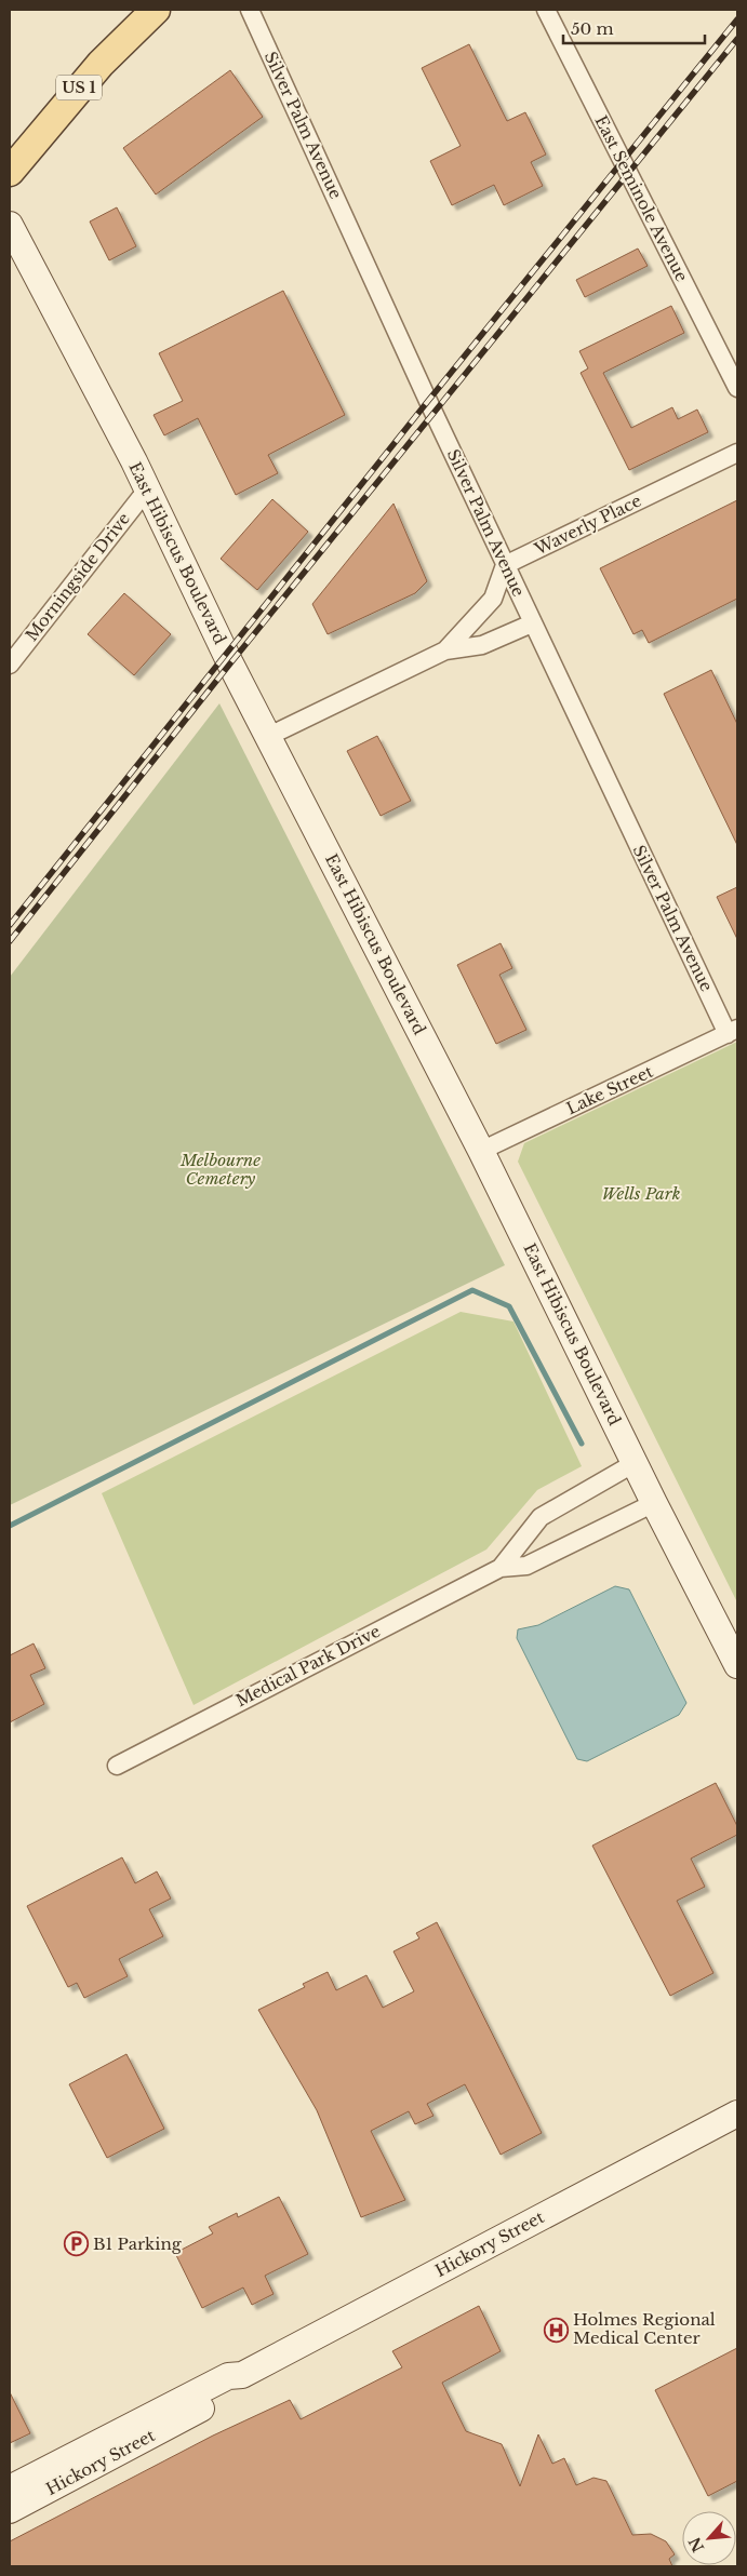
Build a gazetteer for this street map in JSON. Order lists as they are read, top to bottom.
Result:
{
  "streets": {
    "main road": ["US 1"],
    "street": [
      "Silver Palm Avenue",
      "East Seminole Avenue",
      "Waverly Place",
      "East Hibiscus Boulevard",
      "Morningside Drive",
      "Lake Street",
      "Medical Park Drive",
      "Hickory Street"
    ]
  },
  "crossings": [
    ["Silver Palm Avenue", "Waverly Place"],
    ["Silver Palm Avenue", "Lake Street"],
    ["East Hibiscus Boulevard", "Morningside Drive"],
    ["East Hibiscus Boulevard", "Lake Street"],
    ["East Hibiscus Boulevard", "Medical Park Drive"]
  ],
  "parks": ["Melbourne Cemetery", "Wells Park"],
  "places": {
    "parking": ["B1 Parking"],
    "hospital": ["Holmes Regional Medical Center"]
  },
  "scale_bar": "50 m",
  "north": "bottom left"
}
